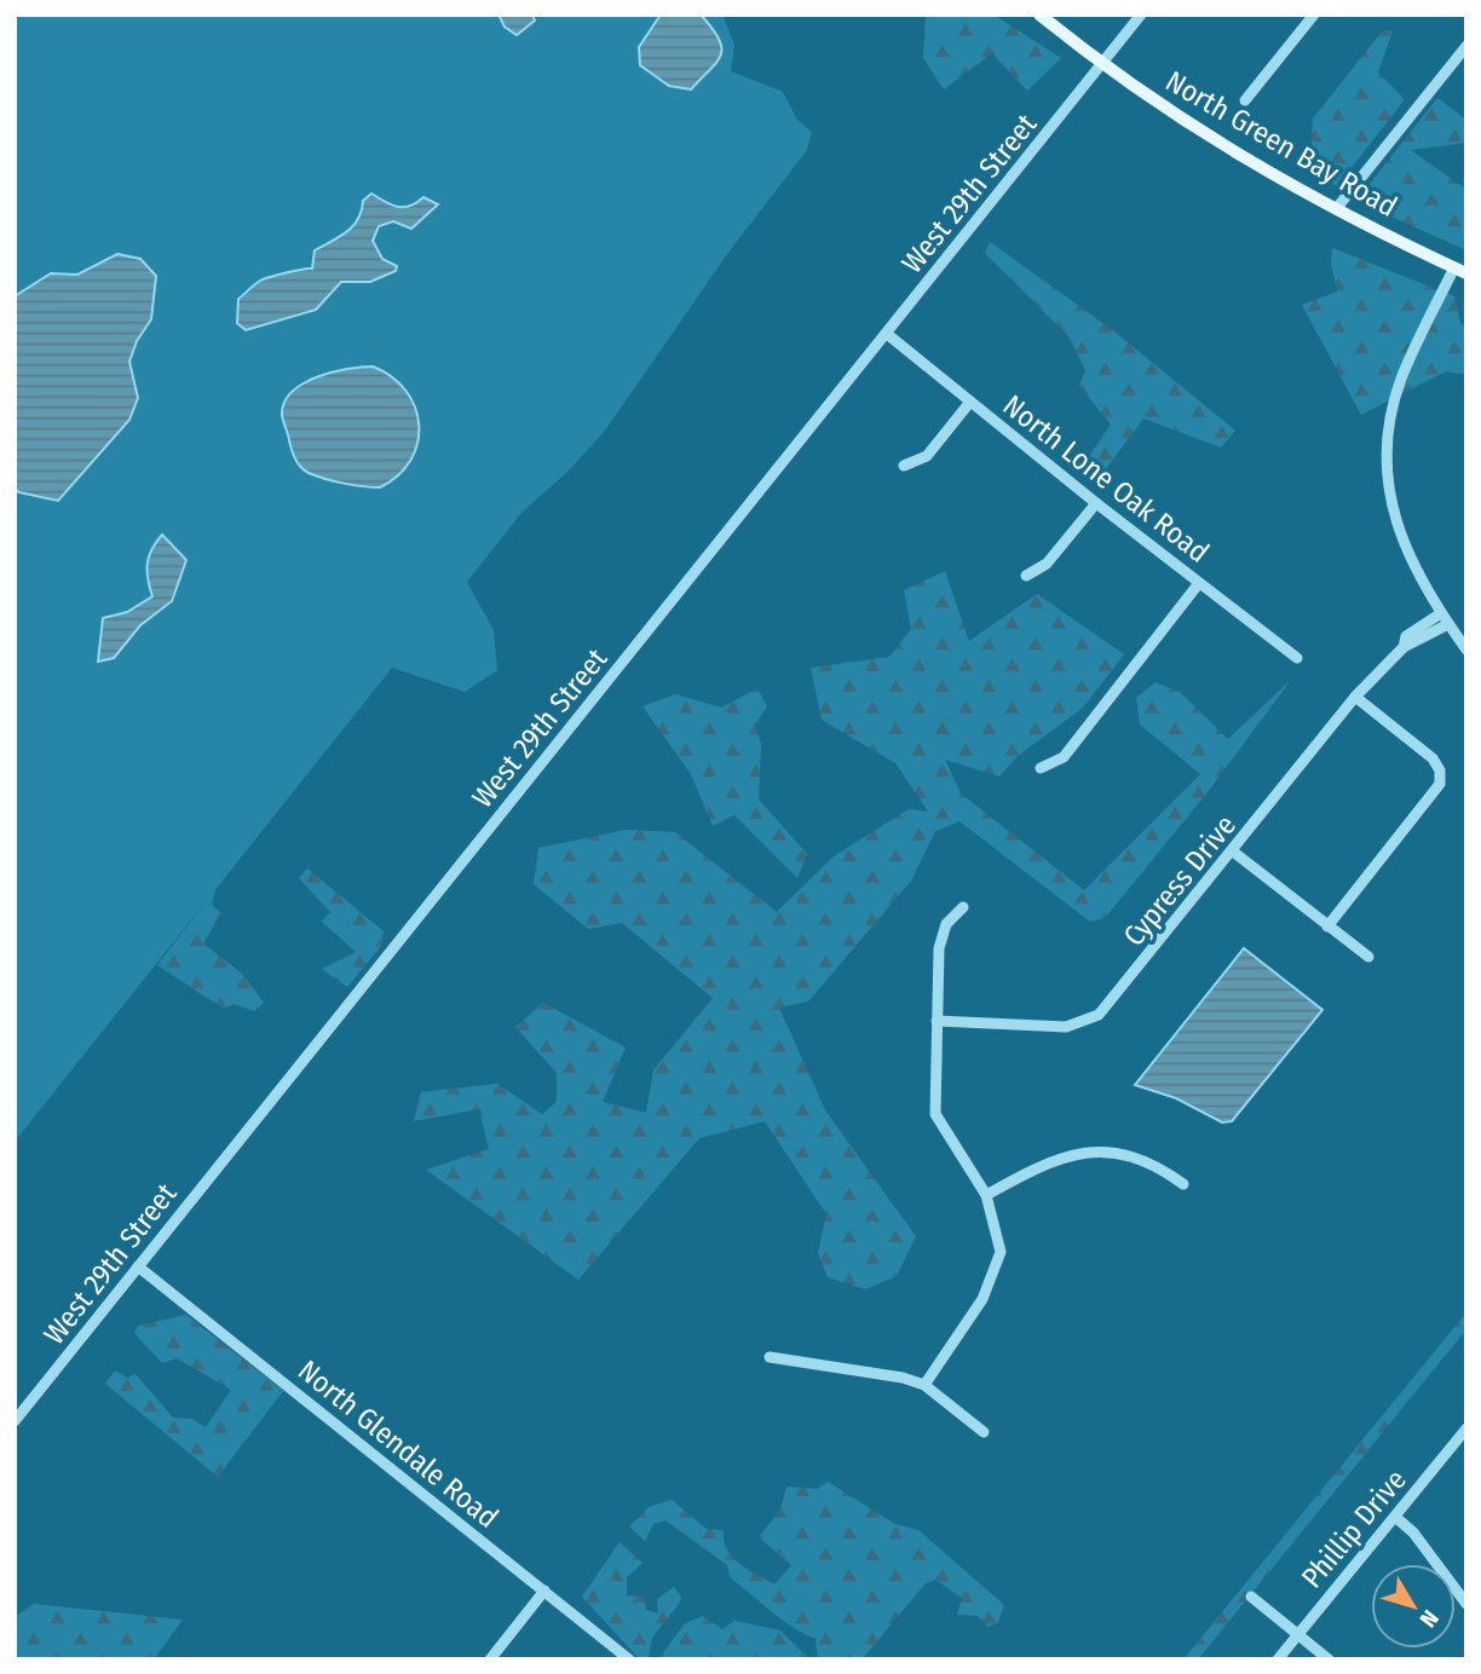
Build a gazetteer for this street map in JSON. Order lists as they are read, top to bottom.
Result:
{
  "streets": {
    "main road": ["North Green Bay Road"],
    "street": [
      "West 29th Street",
      "North Lone Oak Road",
      "Cypress Drive",
      "North Glendale Road",
      "Phillip Drive"
    ]
  },
  "crossings": [
    ["North Green Bay Road", "West 29th Street"],
    ["West 29th Street", "North Lone Oak Road"],
    ["West 29th Street", "North Glendale Road"]
  ],
  "north": "bottom right"
}
